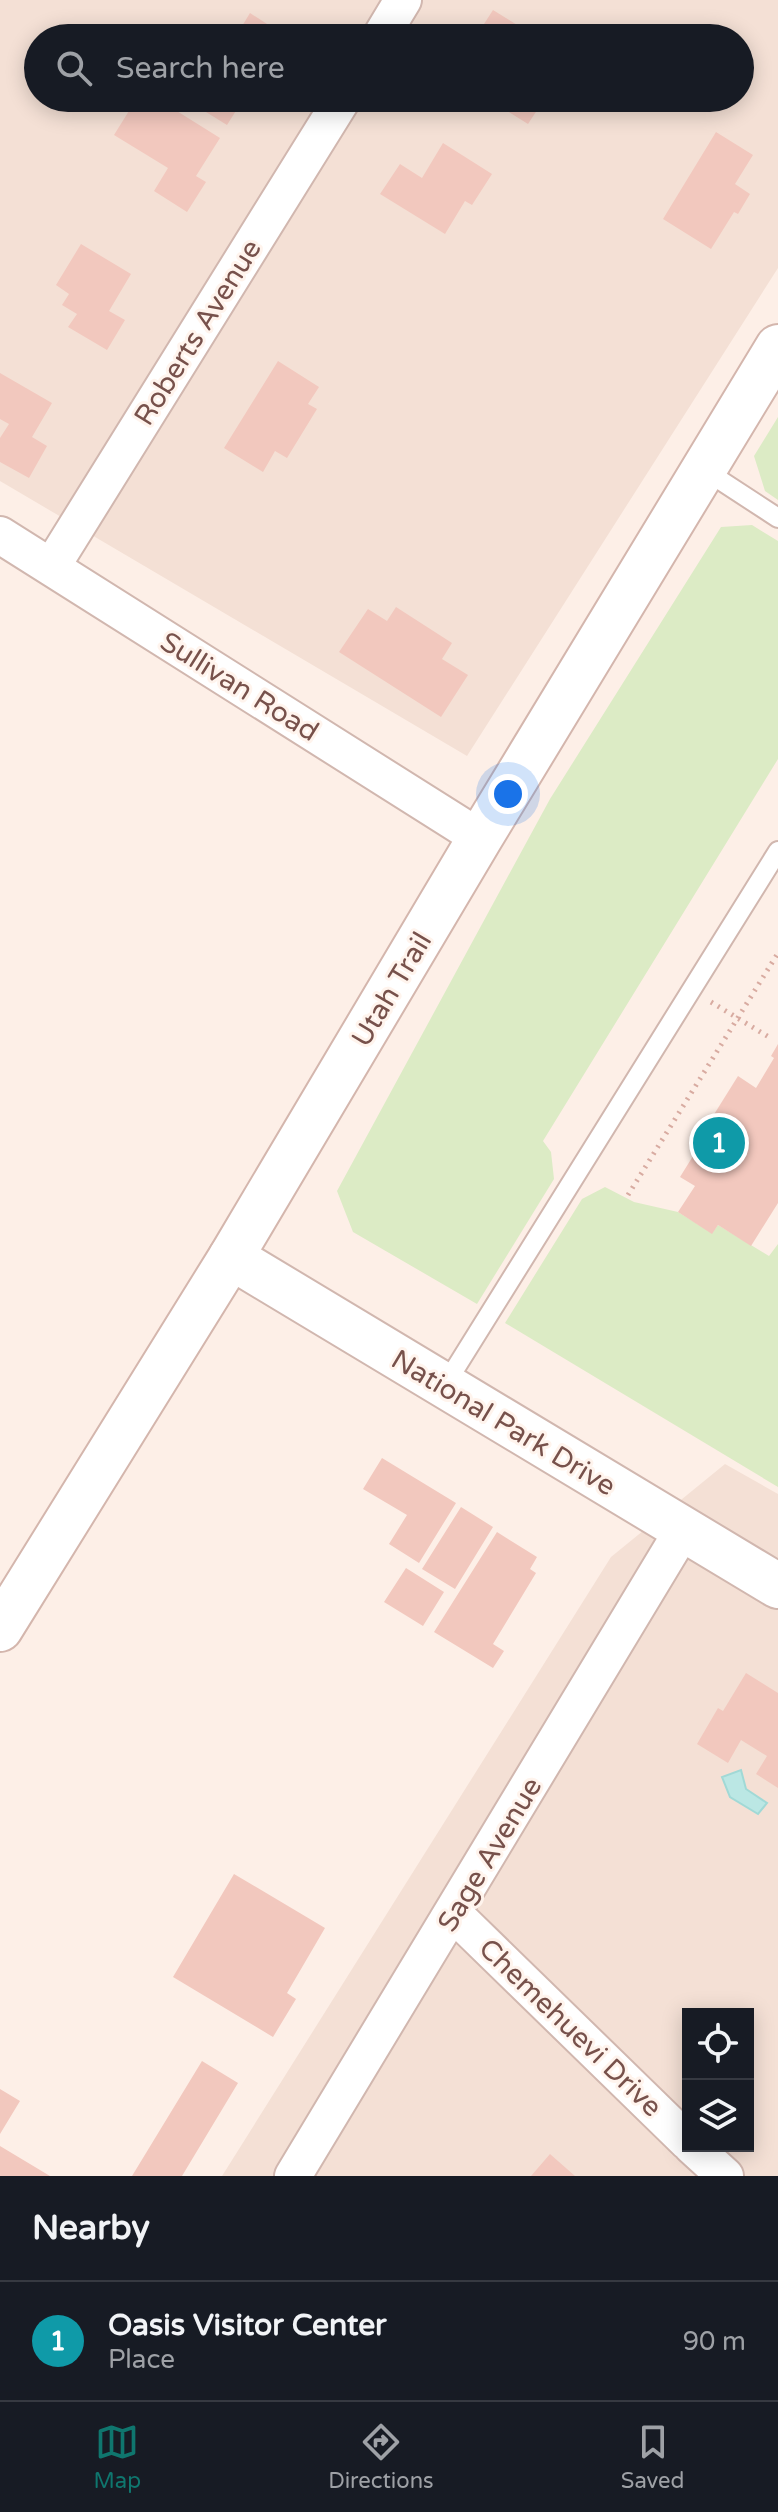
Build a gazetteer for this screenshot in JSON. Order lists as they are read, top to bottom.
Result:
{
  "streets": {
    "main road": ["Utah Trail", "National Park Drive"],
    "street": [
      "Roberts Avenue",
      "Sullivan Road",
      "Sage Avenue",
      "Chemehuevi Drive"
    ]
  },
  "crossings": [
    ["Roberts Avenue", "Sullivan Road"],
    ["Sullivan Road", "Utah Trail"],
    ["Utah Trail", "National Park Drive"],
    ["National Park Drive", "Sage Avenue"],
    ["Sage Avenue", "Chemehuevi Drive"]
  ],
  "page": {
    "search": "Search here",
    "pins": "1",
    "heading": "Nearby",
    "list": [
      {
        "mark": "1",
        "name": "Oasis Visitor Center",
        "note": "Place",
        "value": "90 m"
      }
    ],
    "nav": ["Map", "Directions", "Saved"]
  }
}
